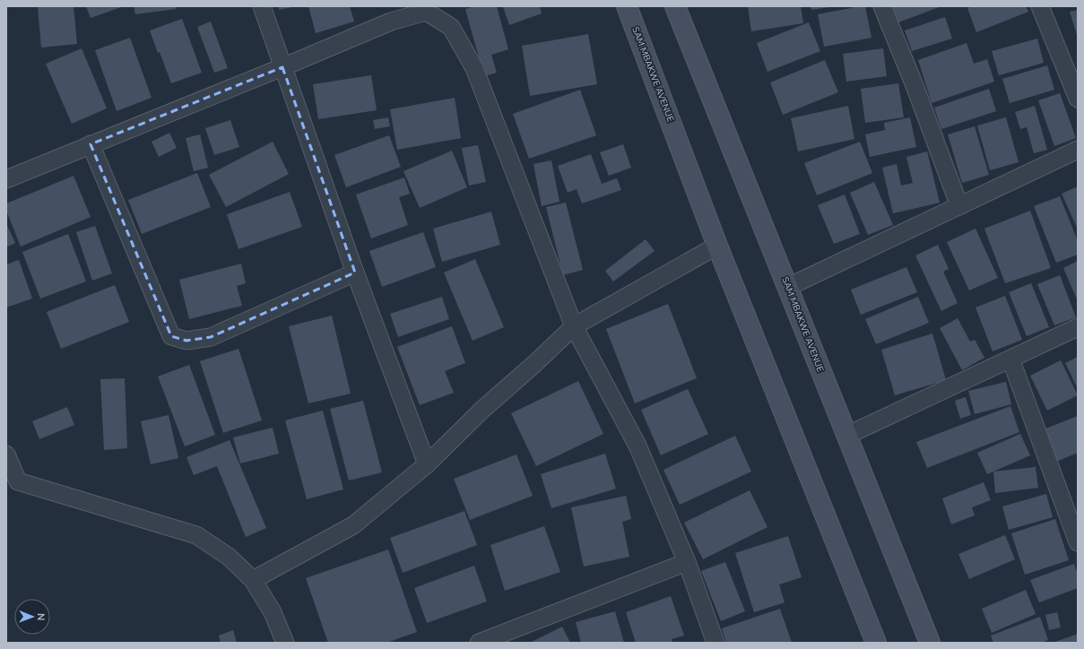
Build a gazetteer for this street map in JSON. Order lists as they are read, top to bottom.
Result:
{
  "streets": {
    "main road": ["SAM MBAKWE AVENUE"]
  },
  "north": "right"
}
